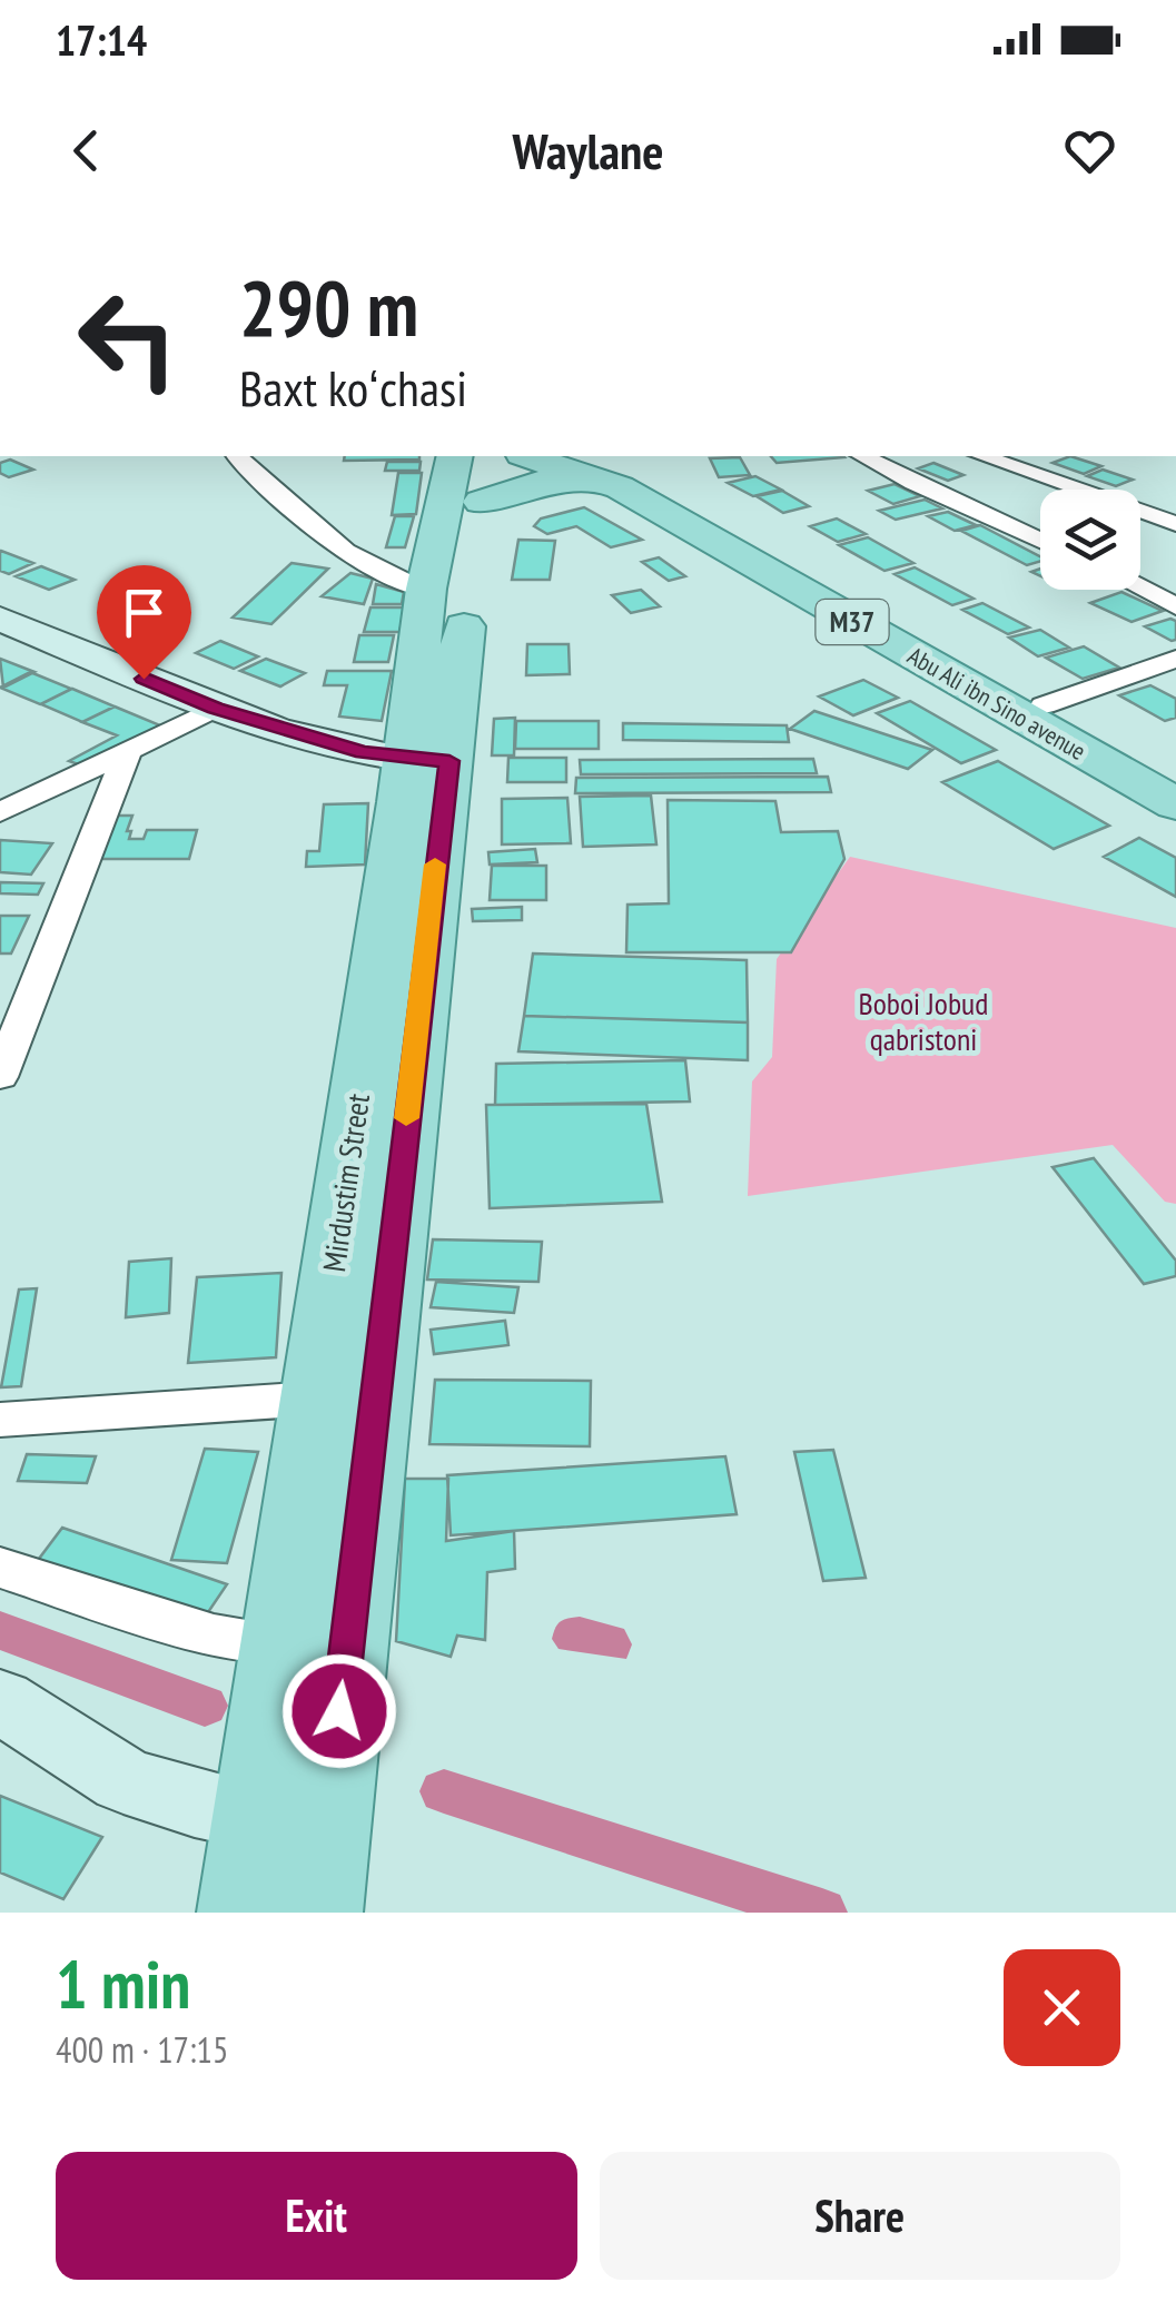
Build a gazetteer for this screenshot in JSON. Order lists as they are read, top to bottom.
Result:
{
  "streets": {
    "main road": ["M37", "Abu Ali ibn Sino avenue", "Mirdustim Street"]
  },
  "parks": ["Boboi Jobud qabristoni"],
  "page": {
    "status": "17:14",
    "header": "Waylane",
    "turn": ["290 m", "Baxt koʻchasi"],
    "heading": ["1 min", "400 m · 17:15"],
    "buttons": ["Exit", "Share"]
  }
}
